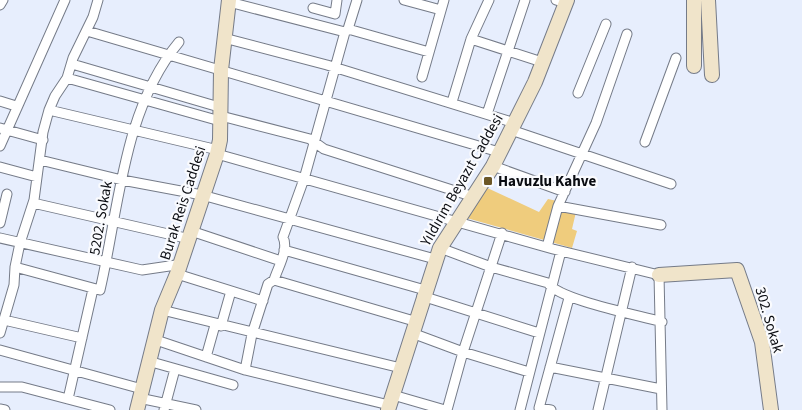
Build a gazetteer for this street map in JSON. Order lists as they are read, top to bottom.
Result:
{
  "streets": {
    "main road": ["Yıldırım Beyazıt Caddesi", "Burak Reis Caddesi", "302. Sokak"],
    "street": ["5202. Sokak"]
  },
  "places": {
    "transit": ["Havuzlu Kahve"]
  }
}
